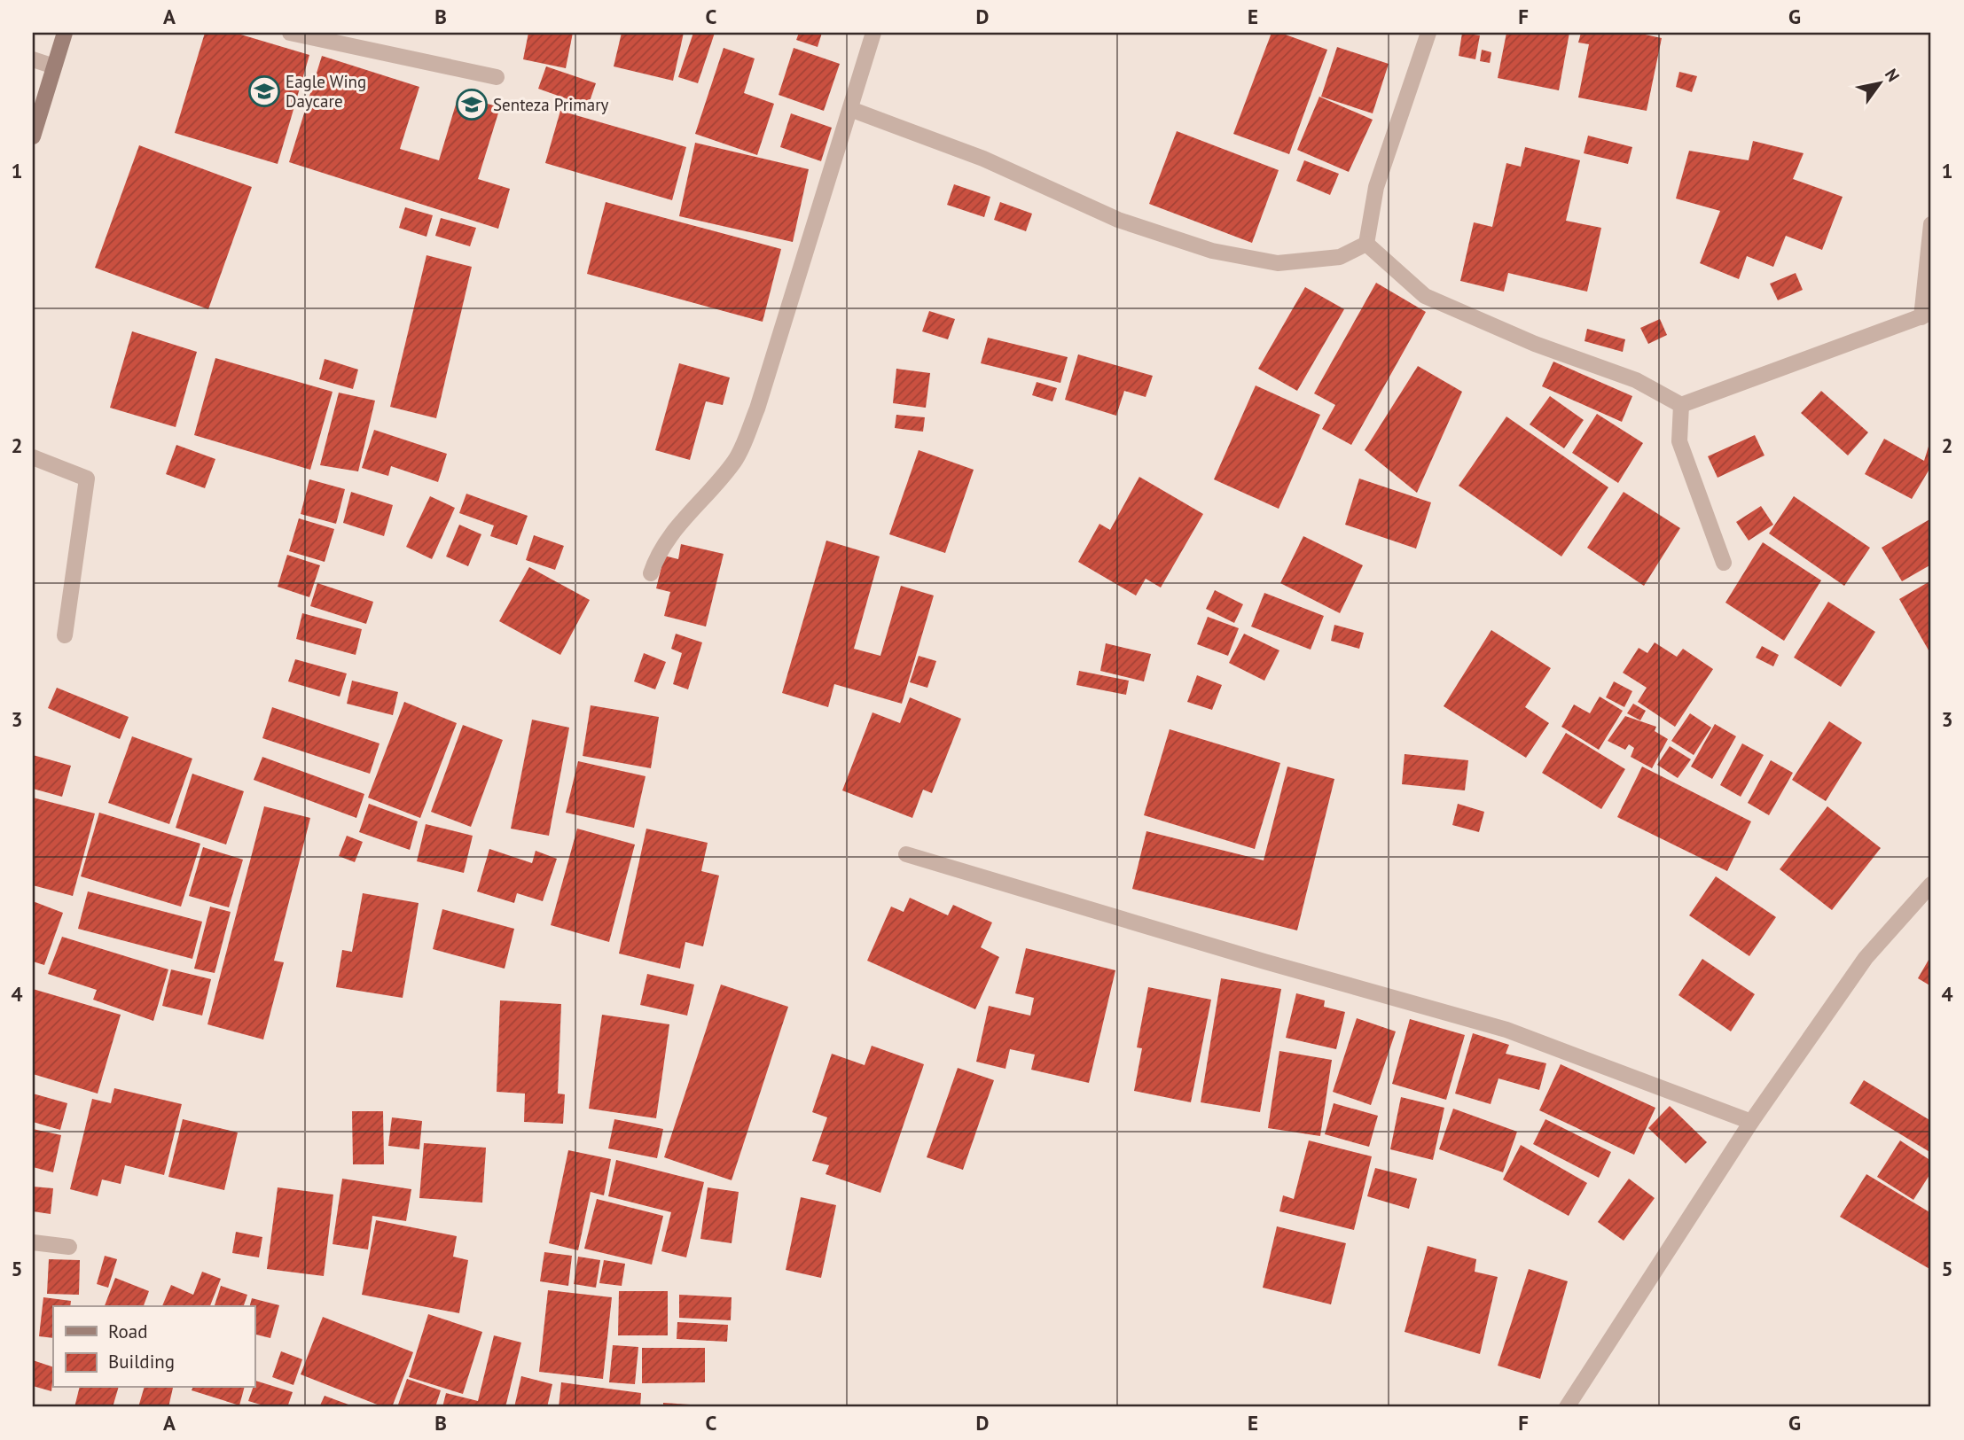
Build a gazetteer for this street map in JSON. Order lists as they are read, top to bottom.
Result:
{
  "places": {
    "school or university": ["Eagle Wing Daycare", "Senteza Primary"]
  },
  "legend": ["Road", "Building"],
  "north": "top right",
  "grid": {
    "columns": [
      "A",
      "B",
      "C",
      "D",
      "E",
      "F",
      "G"
    ],
    "rows": [
      "1",
      "2",
      "3",
      "4",
      "5"
    ]
  }
}
